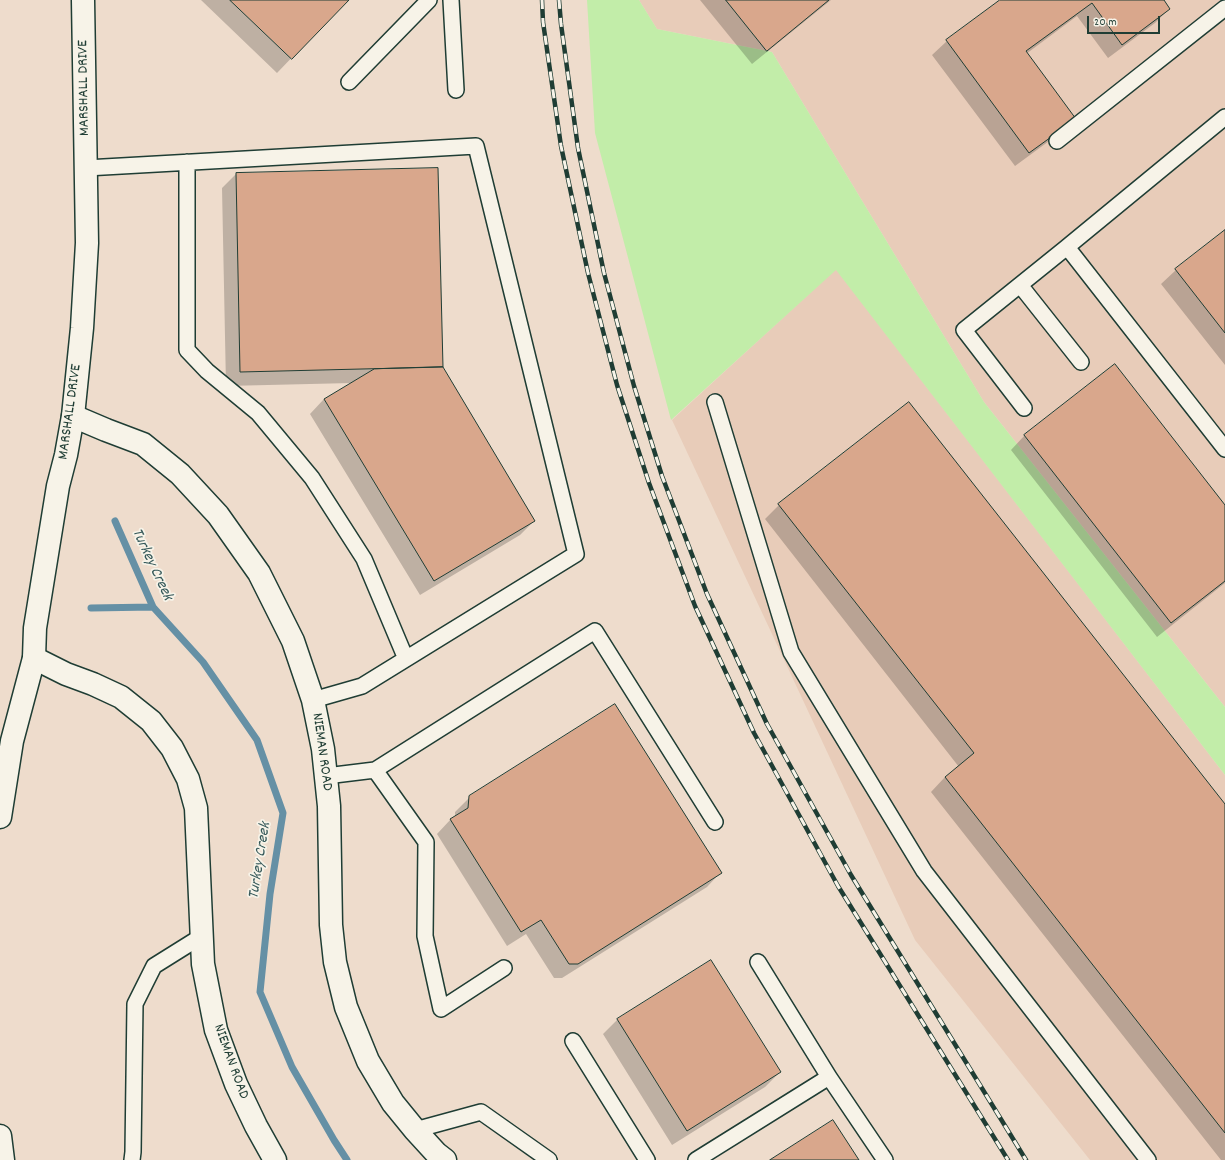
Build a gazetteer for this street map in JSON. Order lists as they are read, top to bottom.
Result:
{
  "streets": {
    "street": ["MARSHALL DRIVE", "NIEMAN ROAD"]
  },
  "crossings": [
    ["MARSHALL DRIVE", "NIEMAN ROAD"]
  ],
  "water": ["Turkey Creek"],
  "scale_bar": "20 m"
}
